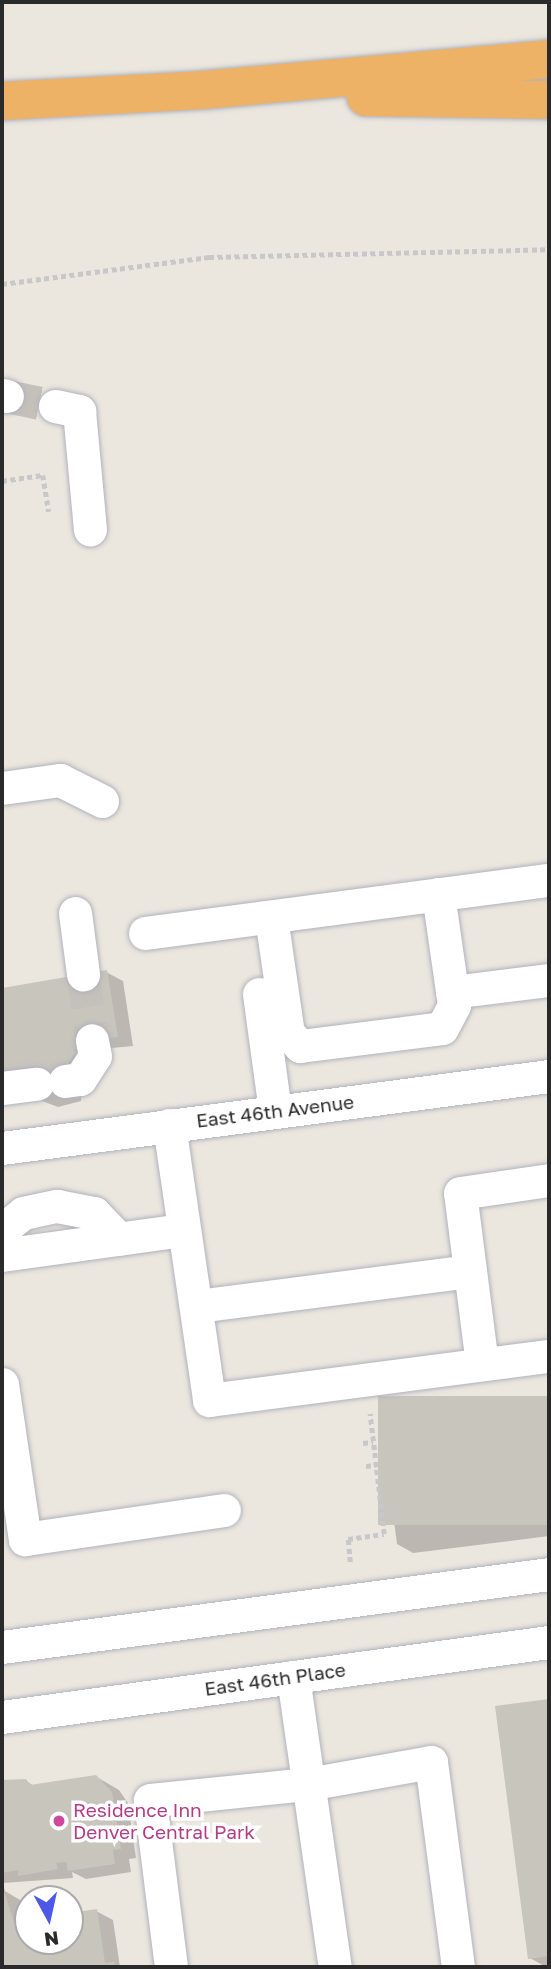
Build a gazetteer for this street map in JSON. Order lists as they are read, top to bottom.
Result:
{
  "streets": {
    "street": ["East 46th Avenue", "East 46th Place"]
  },
  "places": ["Residence Inn Denver Central Park"],
  "north": "bottom"
}
